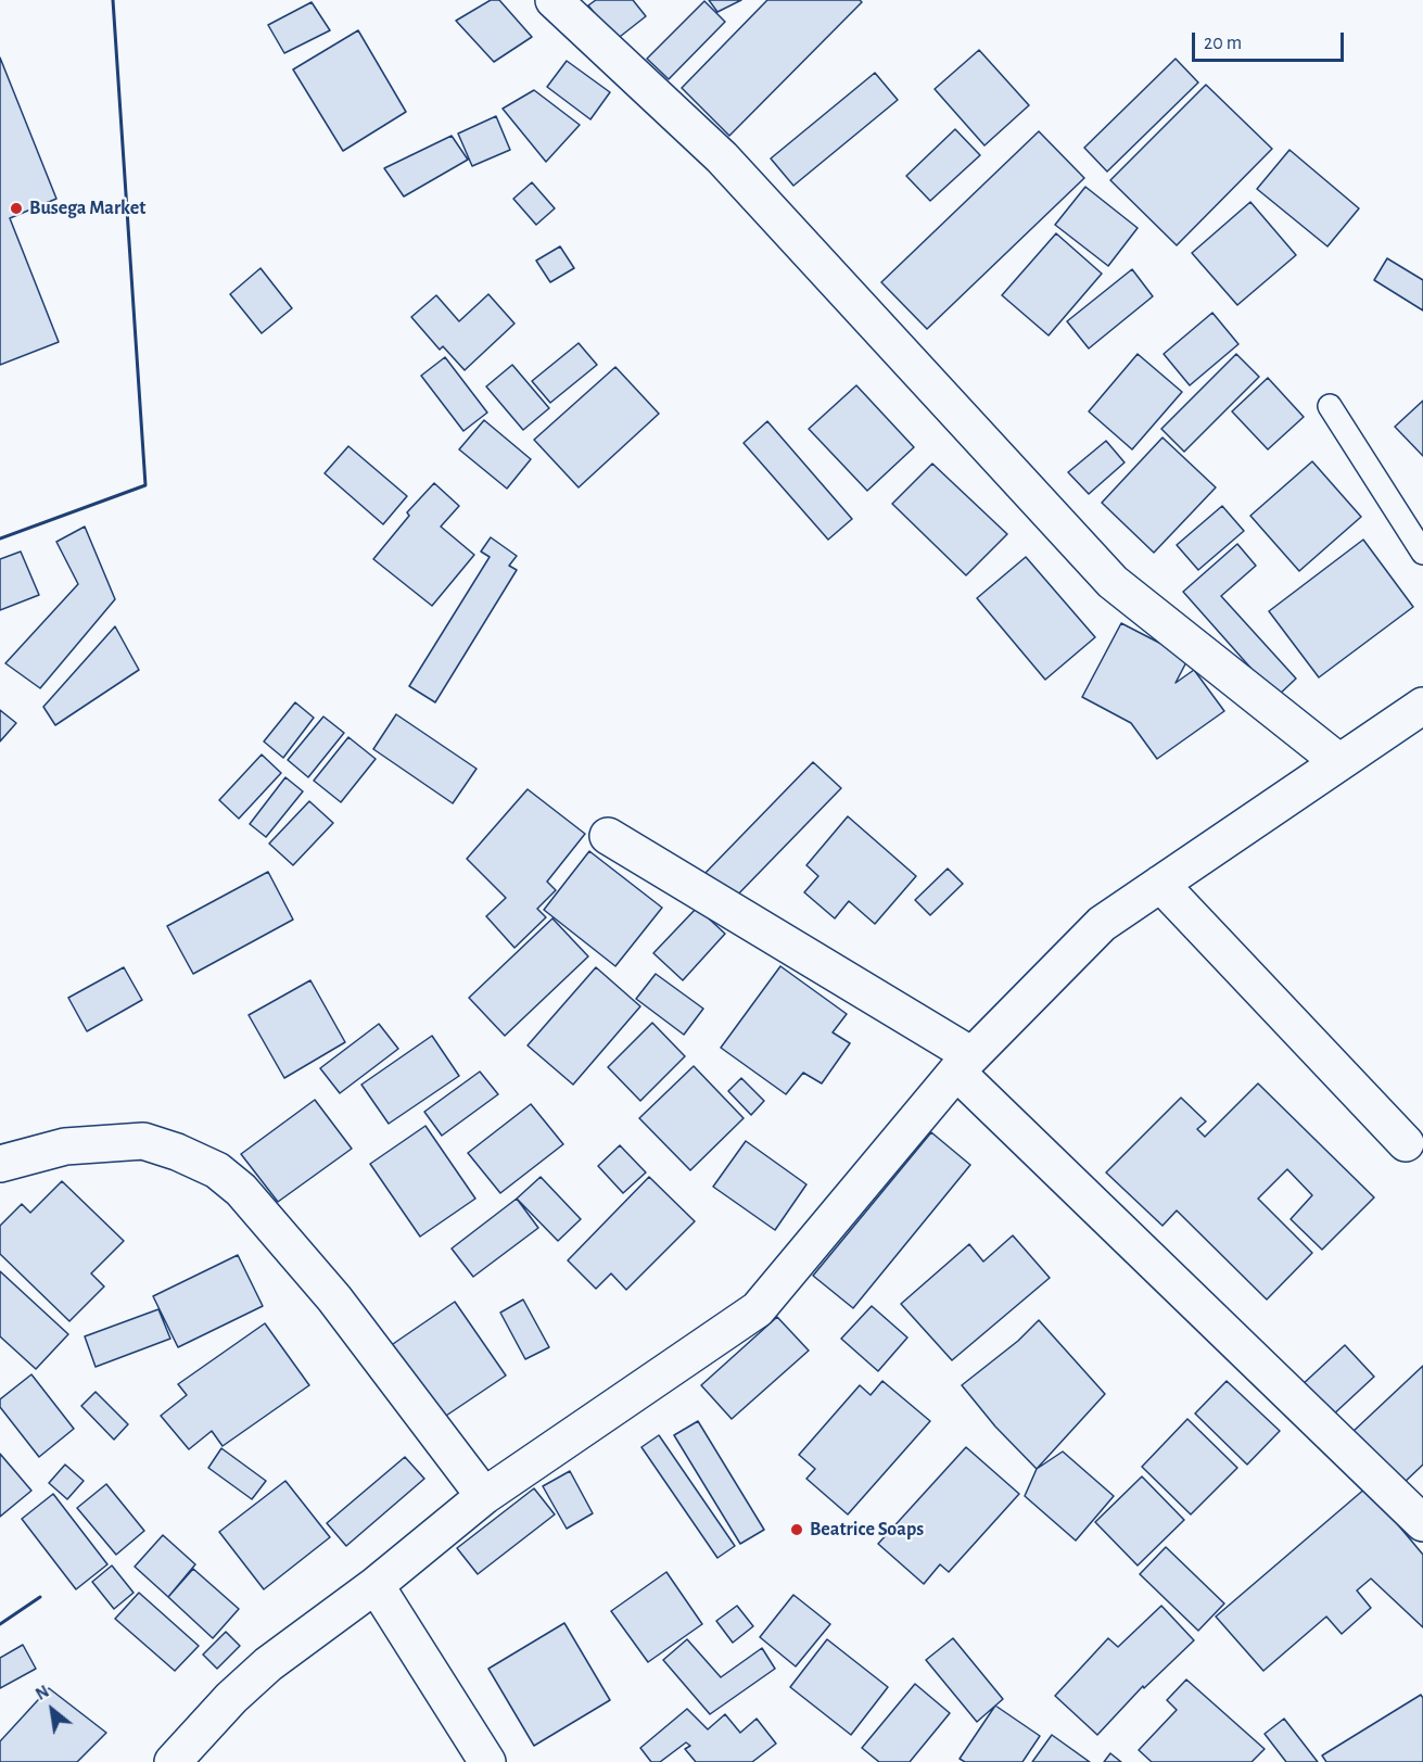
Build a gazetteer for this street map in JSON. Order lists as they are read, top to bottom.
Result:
{
  "places": ["Busega Market", "Beatrice Soaps"],
  "scale_bar": "20 m",
  "north": "top left"
}
